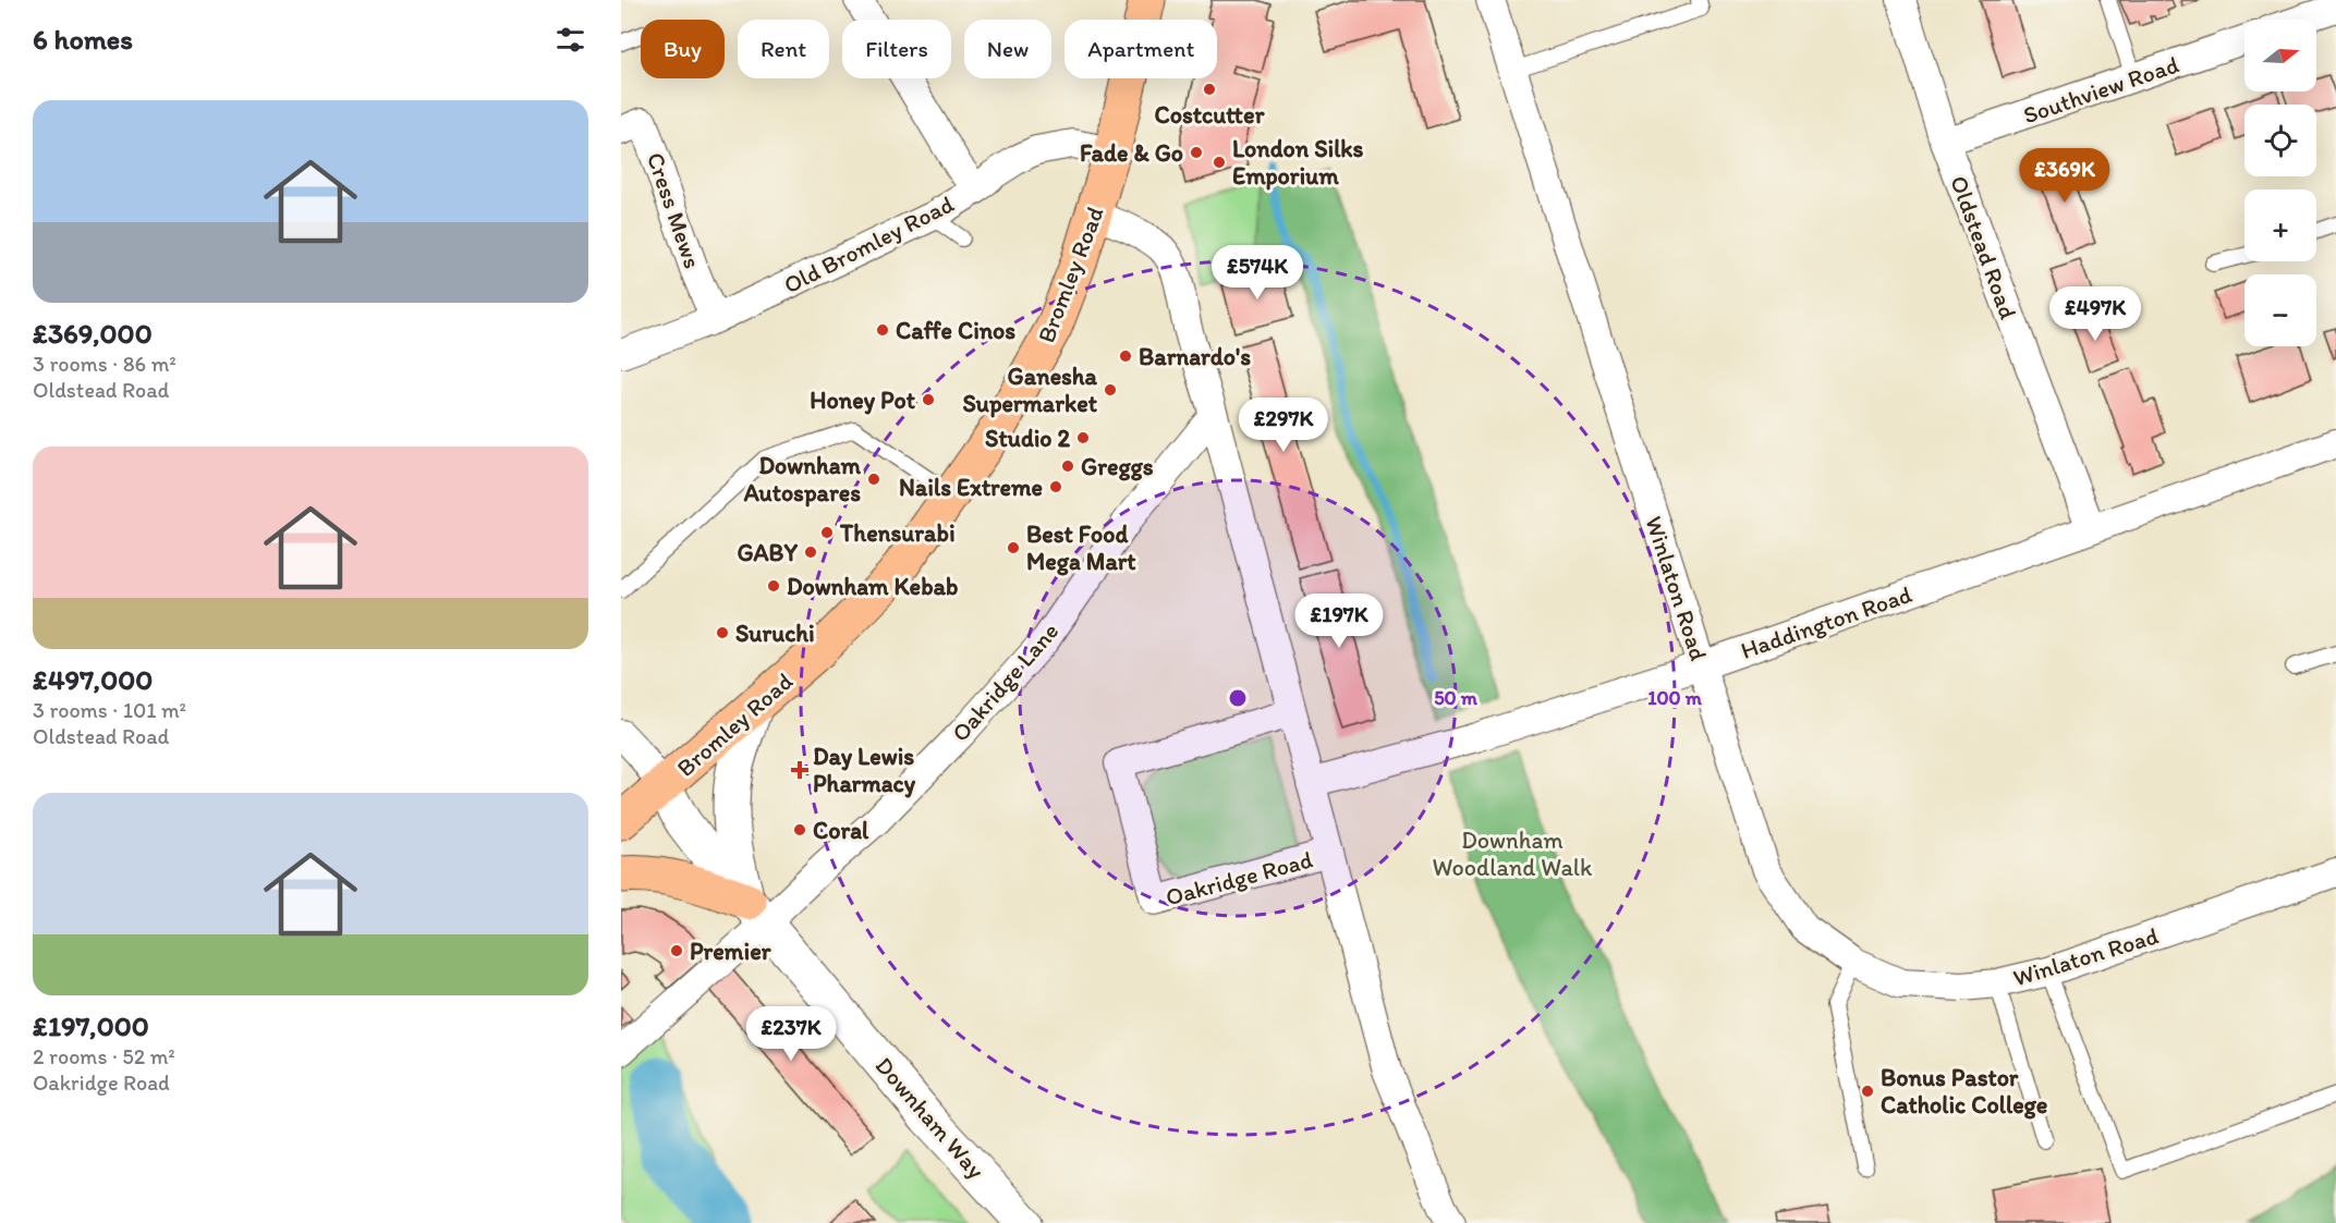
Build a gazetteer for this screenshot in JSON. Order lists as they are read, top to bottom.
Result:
{
  "streets": {
    "main road": ["Bromley Road"],
    "street": [
      "Southview Road",
      "Cress Mews",
      "Old Bromley Road",
      "Oldstead Road",
      "Winlaton Road",
      "Haddington Road",
      "Oakridge Lane",
      "Oakridge Road",
      "Downham Way"
    ]
  },
  "crossings": [
    ["Southview Road", "Oldstead Road"],
    ["Cress Mews", "Old Bromley Road"],
    ["Old Bromley Road", "Bromley Road"],
    ["Oldstead Road", "Haddington Road"],
    ["Bromley Road", "Oakridge Road"],
    ["Bromley Road", "Downham Way"],
    ["Winlaton Road", "Haddington Road"],
    ["Haddington Road", "Oakridge Road"],
    ["Oakridge Lane", "Oakridge Road"],
    ["Oakridge Lane", "Downham Way"]
  ],
  "parks": ["Downham Woodland Walk"],
  "places": {
    "other": [
      "Costcutter",
      "Fade & Go",
      "London Silks Emporium",
      "Caffe Cinos",
      "Barnardo's",
      "Ganesha Supermarket",
      "Honey Pot",
      "Studio 2",
      "Greggs",
      "Downham Autospares",
      "Nails Extreme",
      "Thensurabi",
      "Best Food Mega Mart",
      "GABY",
      "Downham Kebab",
      "Suruchi",
      "Coral",
      "Premier",
      "Bonus Pastor Catholic College"
    ],
    "health": ["Day Lewis Pharmacy"]
  },
  "north": "right",
  "page": {
    "heading": "6 homes",
    "map_buttons": ["+", "−"],
    "chip": [
      "Buy",
      "Rent",
      "Filters",
      "New",
      "Apartment"
    ],
    "list": [
      {
        "name": "£369,000",
        "note": "3 rooms · 86 m² · Oldstead Road"
      },
      {
        "name": "£497,000",
        "note": "3 rooms · 101 m² · Oldstead Road"
      },
      {
        "name": "£197,000",
        "note": "2 rooms · 52 m² · Oakridge Road"
      }
    ],
    "price": [
      "£369K",
      "£574K",
      "£497K",
      "£297K",
      "£197K",
      "£237K"
    ]
  },
  "rings": ["50 m", "100 m"]
}
